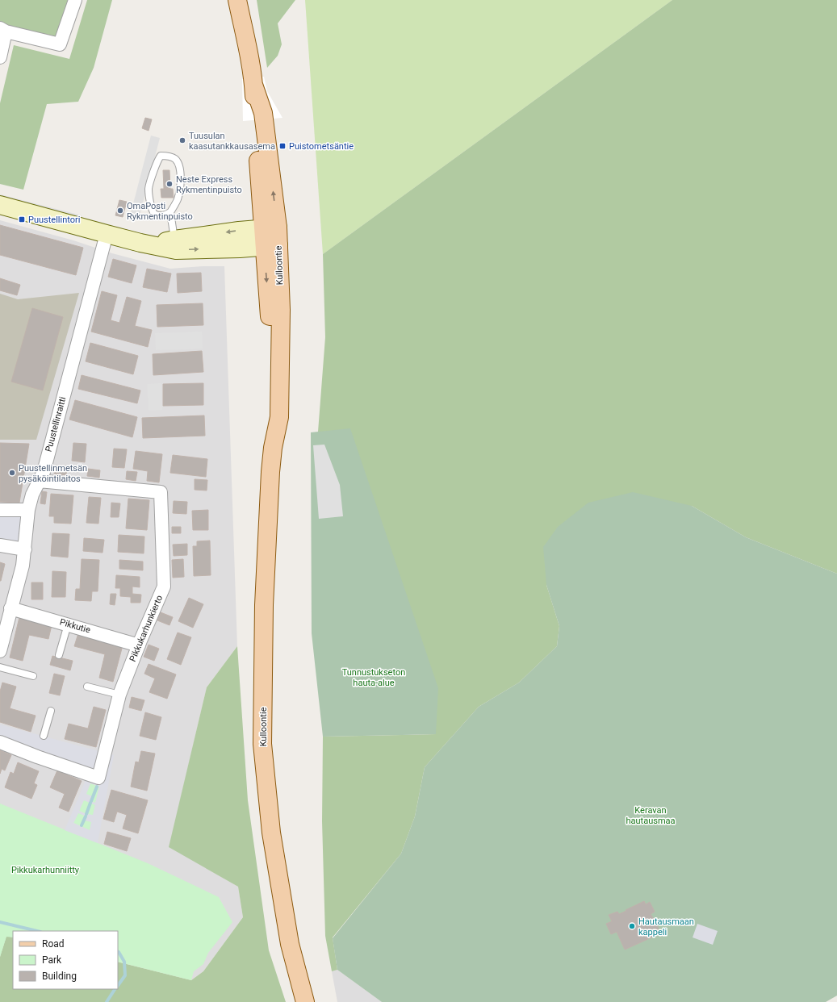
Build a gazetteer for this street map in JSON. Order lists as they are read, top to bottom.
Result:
{
  "streets": {
    "main road": ["Kulloontie"],
    "street": ["Puustellinraitti", "Pikkutie", "Pikkukarhunkierto"]
  },
  "crossings": [
    ["Puustellinraitti", "Pikkutie"],
    ["Puustellinraitti", "Pikkukarhunkierto"],
    ["Pikkutie", "Pikkukarhunkierto"]
  ],
  "parks": ["Tunnustukseton hauta-alue", "Keravan hautausmaa", "Pikkukarhunniitty"],
  "places": {
    "other": [
      "Tuusulan kaasutankkausasema",
      "Neste Express Rykmentinpuisto",
      "OmaPosti Rykmentinpuisto",
      "Puustellinmetsän pysäköintilaitos",
      "Hautausmaan kappeli"
    ],
    "transit": ["Puistometsäntie", "Puustellintori"]
  },
  "legend": ["Road", "Park", "Building"]
}
